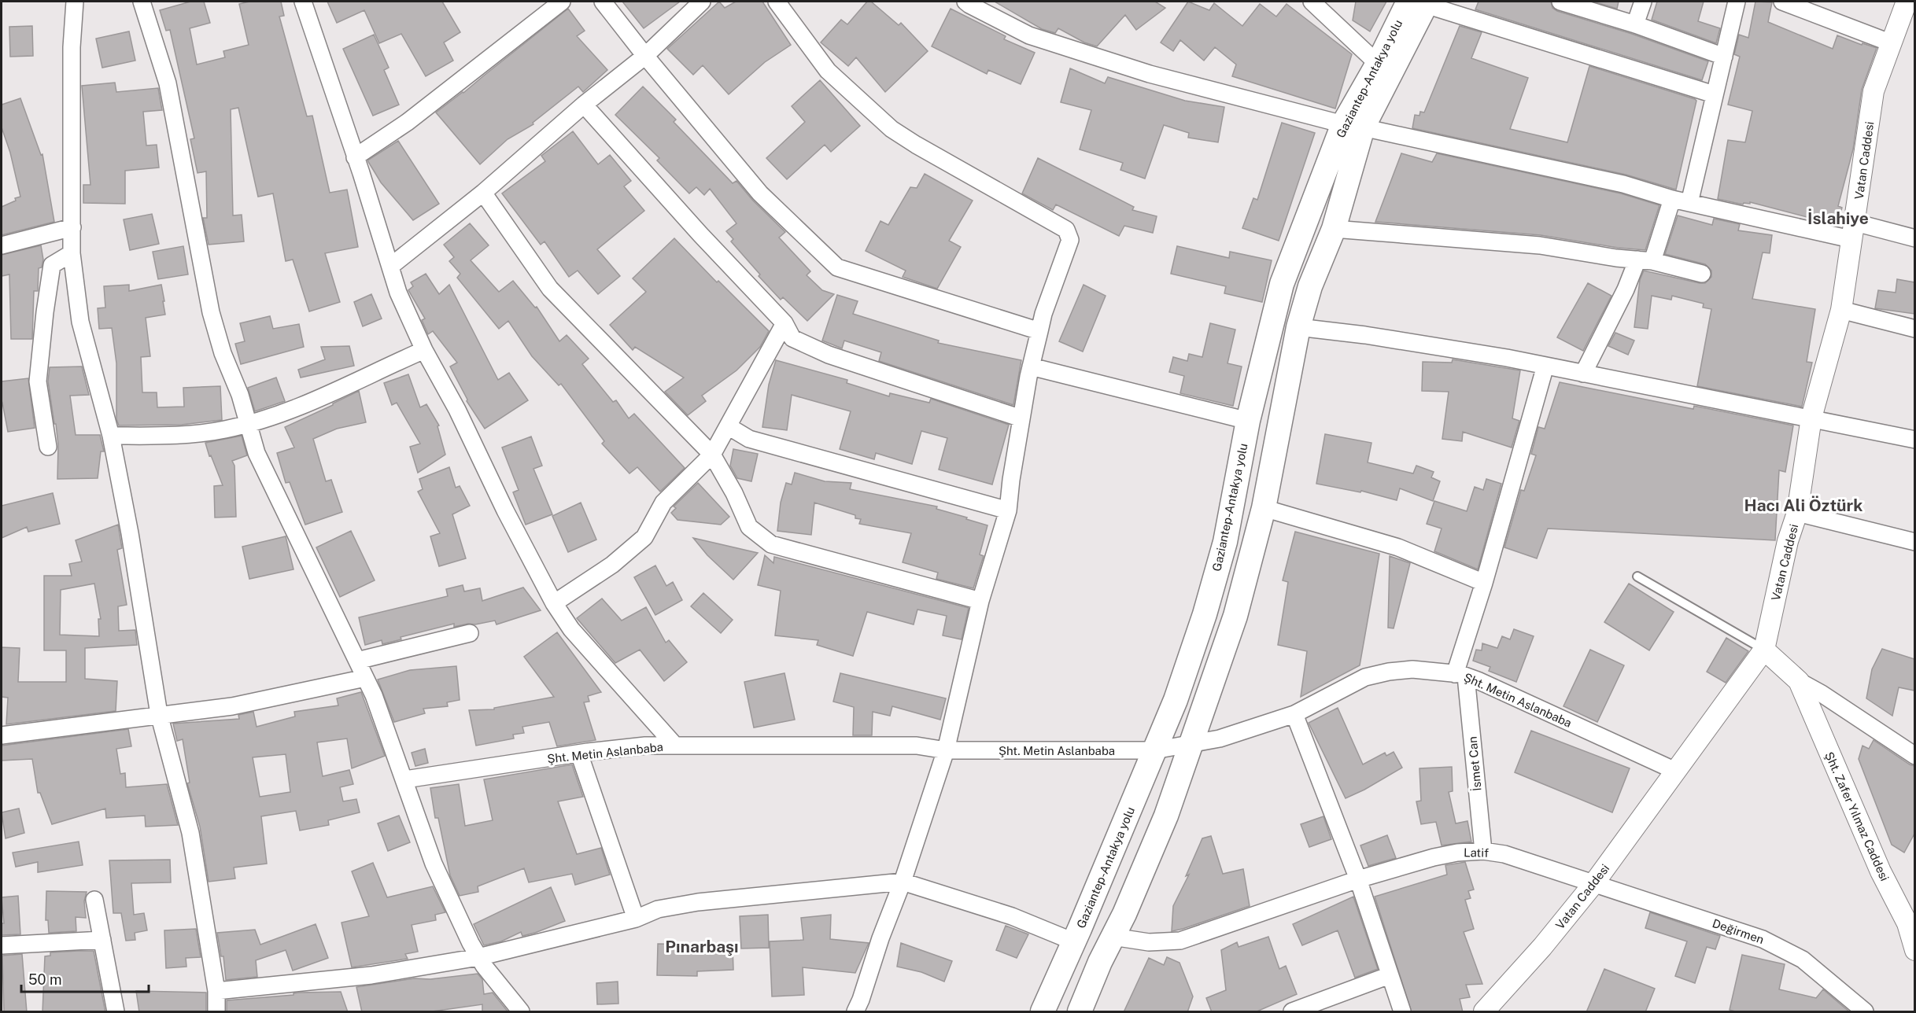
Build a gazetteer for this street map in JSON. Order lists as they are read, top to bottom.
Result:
{
  "streets": {
    "main road": ["Gaziantep-Antakya yolu"],
    "street": [
      "Vatan Caddesi",
      "Şht. Metin Aslanbaba",
      "İsmet Can",
      "Şht. Zafer Yılmaz Caddesi",
      "Latif",
      "Değirmen"
    ]
  },
  "crossings": [
    ["Gaziantep-Antakya yolu", "Şht. Metin Aslanbaba"],
    ["Gaziantep-Antakya yolu", "Latif"],
    ["Vatan Caddesi", "Şht. Metin Aslanbaba"],
    ["Vatan Caddesi", "Latif"],
    ["Vatan Caddesi", "Değirmen"],
    ["Şht. Metin Aslanbaba", "İsmet Can"],
    ["İsmet Can", "Latif"],
    ["Latif", "Değirmen"]
  ],
  "districts": ["İslahiye", "Hacı Ali Öztürk", "Pınarbaşı"],
  "scale_bar": "50 m"
}
